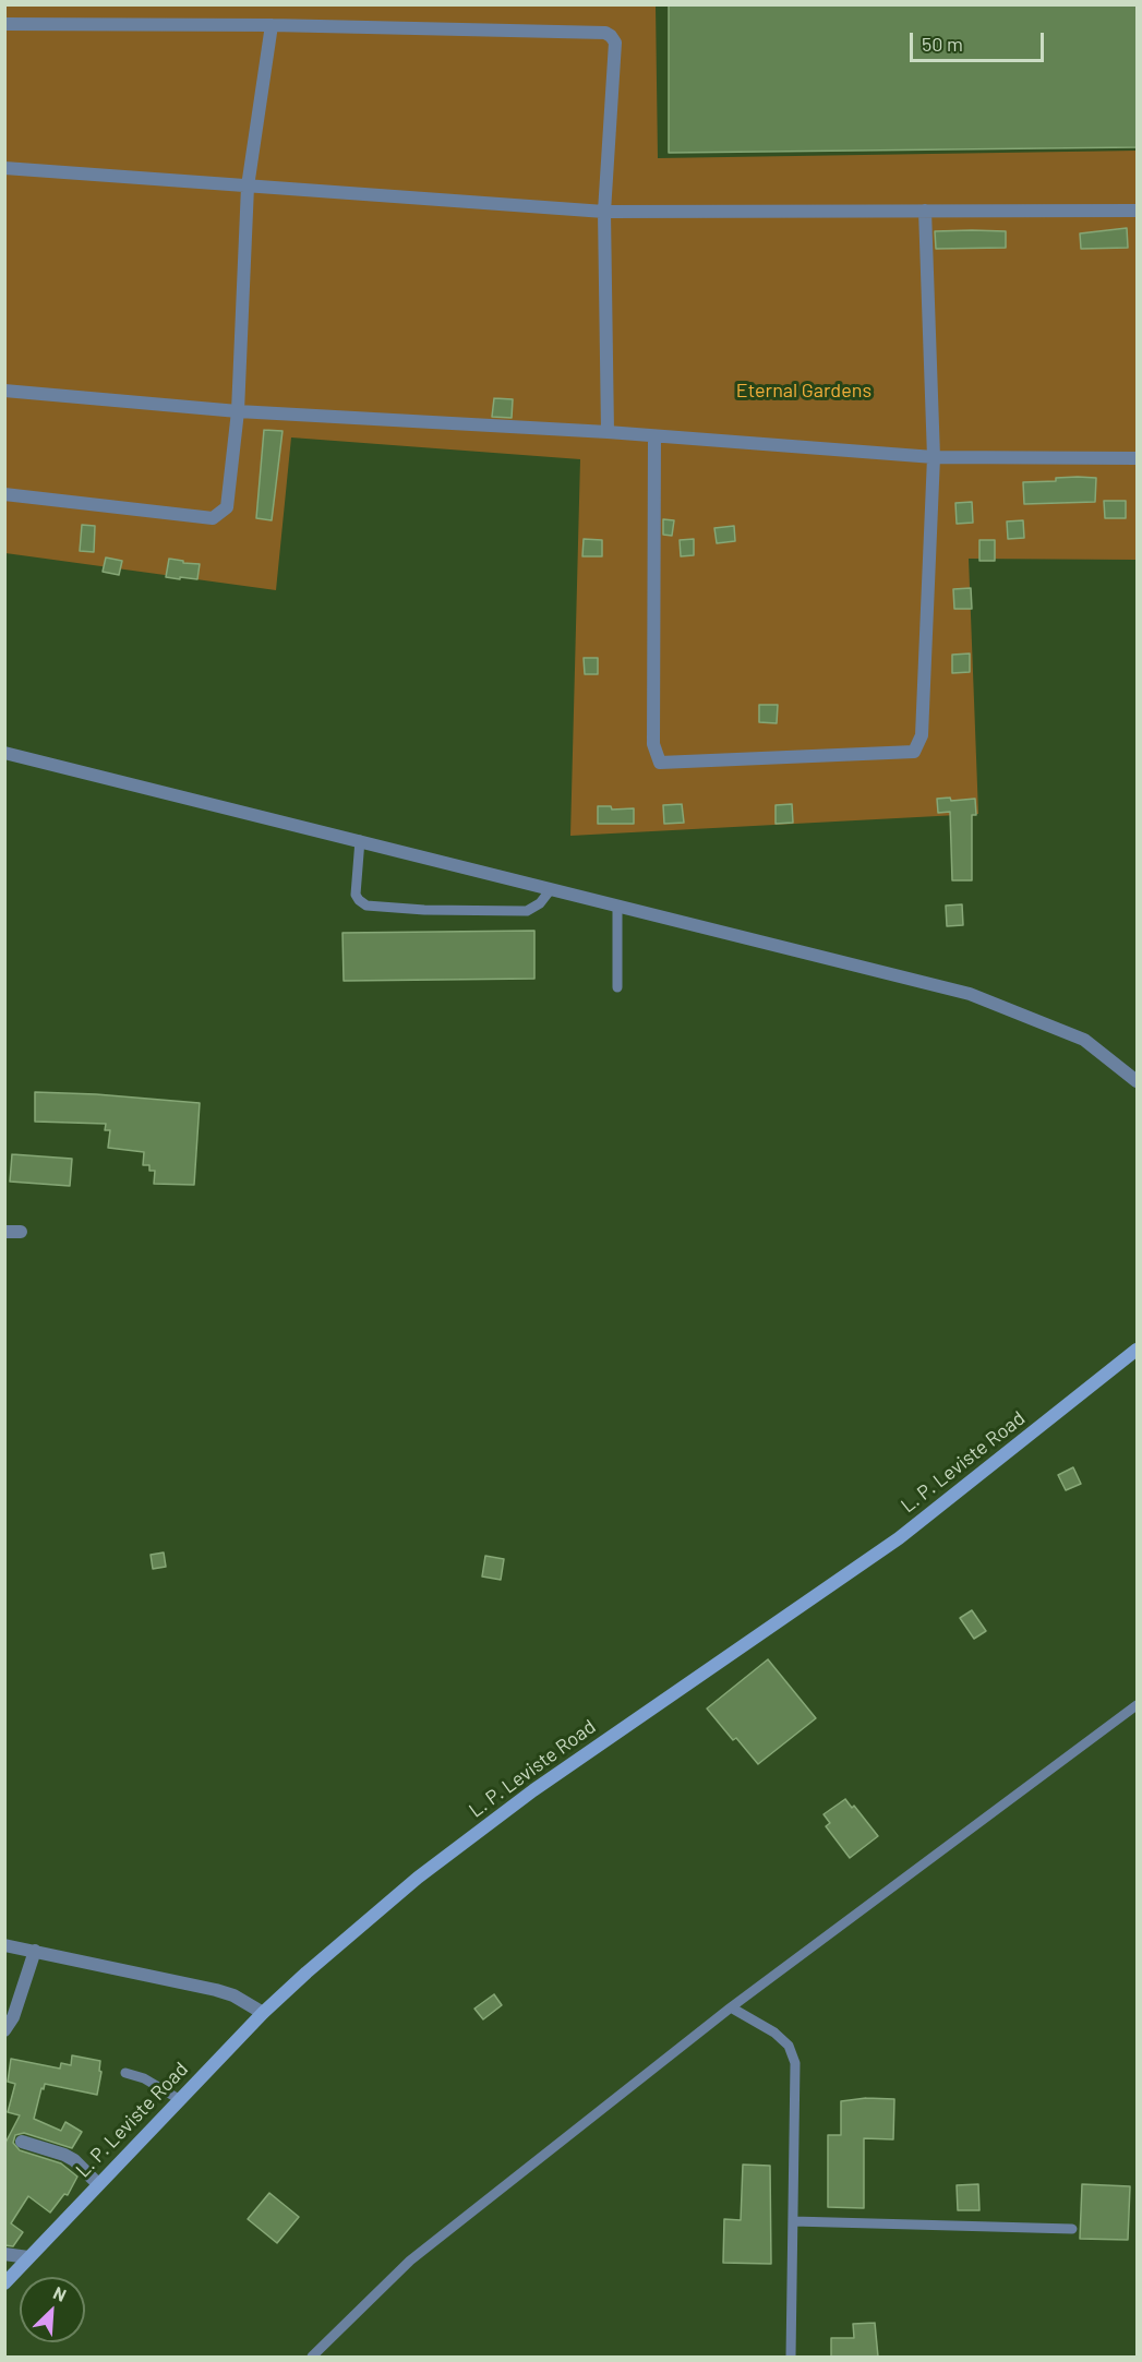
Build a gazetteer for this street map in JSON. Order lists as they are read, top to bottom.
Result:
{
  "streets": {
    "main road": ["L. P. Leviste Road"]
  },
  "parks": ["Eternal Gardens"],
  "scale_bar": "50 m",
  "north": "top right"
}
